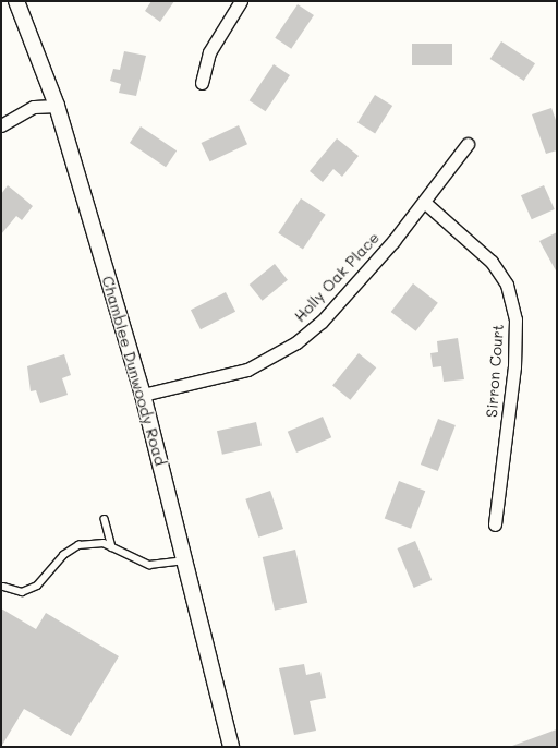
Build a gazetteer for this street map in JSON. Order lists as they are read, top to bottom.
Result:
{
  "streets": {
    "street": ["Holly Oak Place", "Chamblee Dunwoody Road", "Sirron Court"]
  },
  "crossings": [
    ["Holly Oak Place", "Chamblee Dunwoody Road"],
    ["Holly Oak Place", "Sirron Court"]
  ]
}
